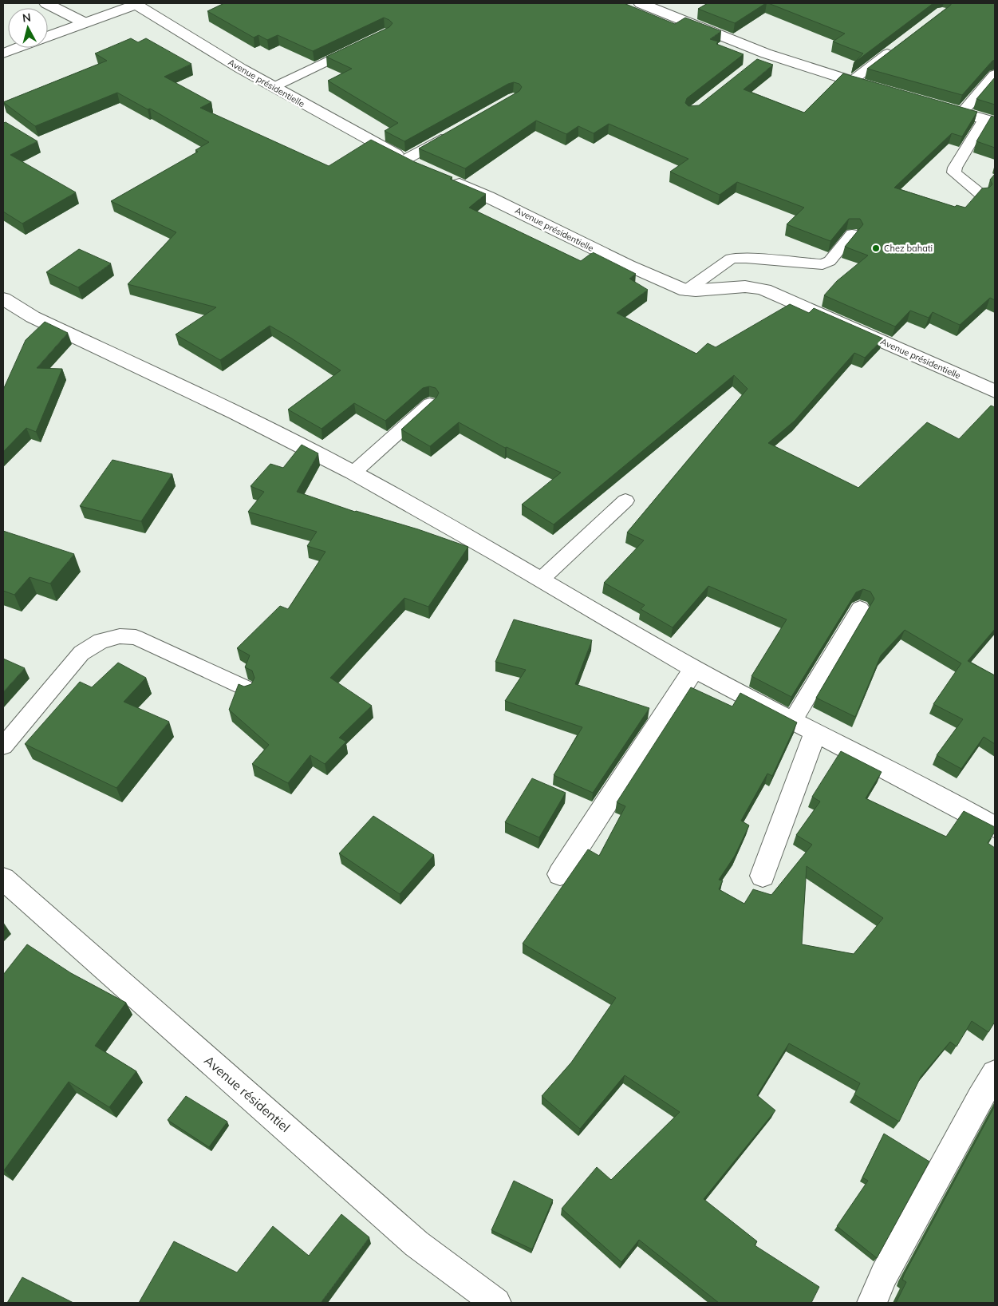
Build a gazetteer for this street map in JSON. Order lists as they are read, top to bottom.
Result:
{
  "streets": {
    "street": ["Avenue présidentielle", "Avenue résidentiel"]
  },
  "places": ["Chez bahati"],
  "north": "top"
}
